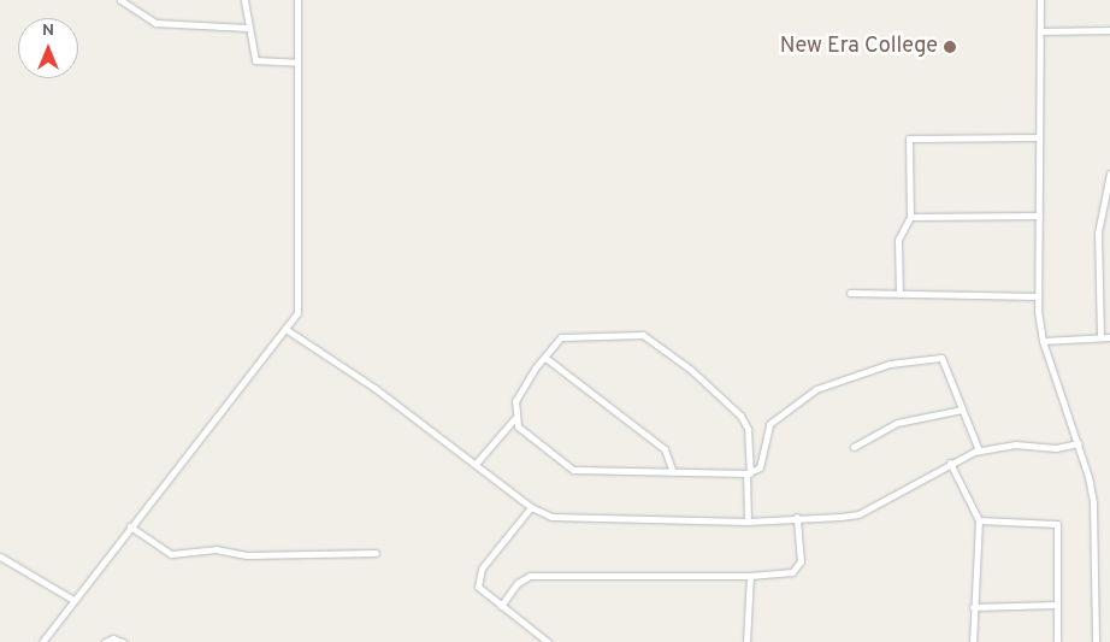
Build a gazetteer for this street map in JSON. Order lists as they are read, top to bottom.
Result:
{
  "places": ["New Era College"],
  "north": "top"
}
